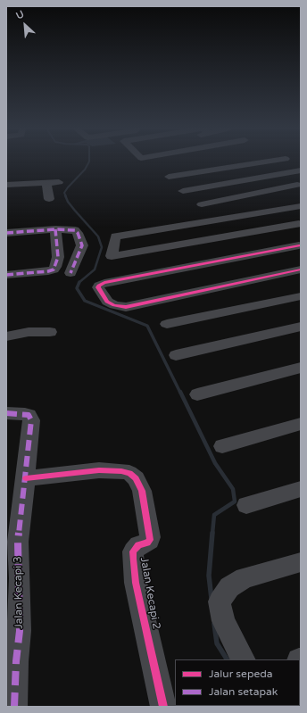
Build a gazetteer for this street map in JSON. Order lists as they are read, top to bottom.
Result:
{
  "streets": {
    "street": ["Jalan Kecapi 3", "Jalan Kecapi 2"]
  },
  "crossings": [
    ["Jalan Kecapi 3", "Jalan Kecapi 2"]
  ],
  "legend": ["Jalur sepeda", "Jalan setapak"],
  "north": "top left"
}
